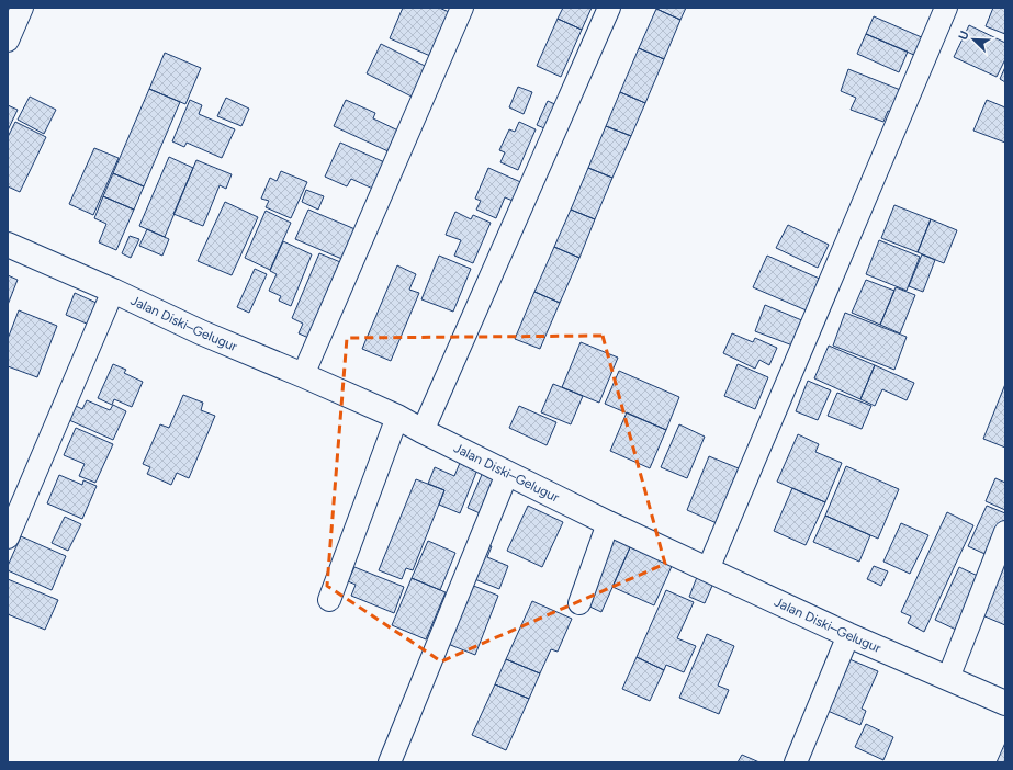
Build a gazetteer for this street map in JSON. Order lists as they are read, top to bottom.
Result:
{
  "streets": {
    "main road": ["Jalan Diski–Gelugur"]
  },
  "north": "top left"
}
